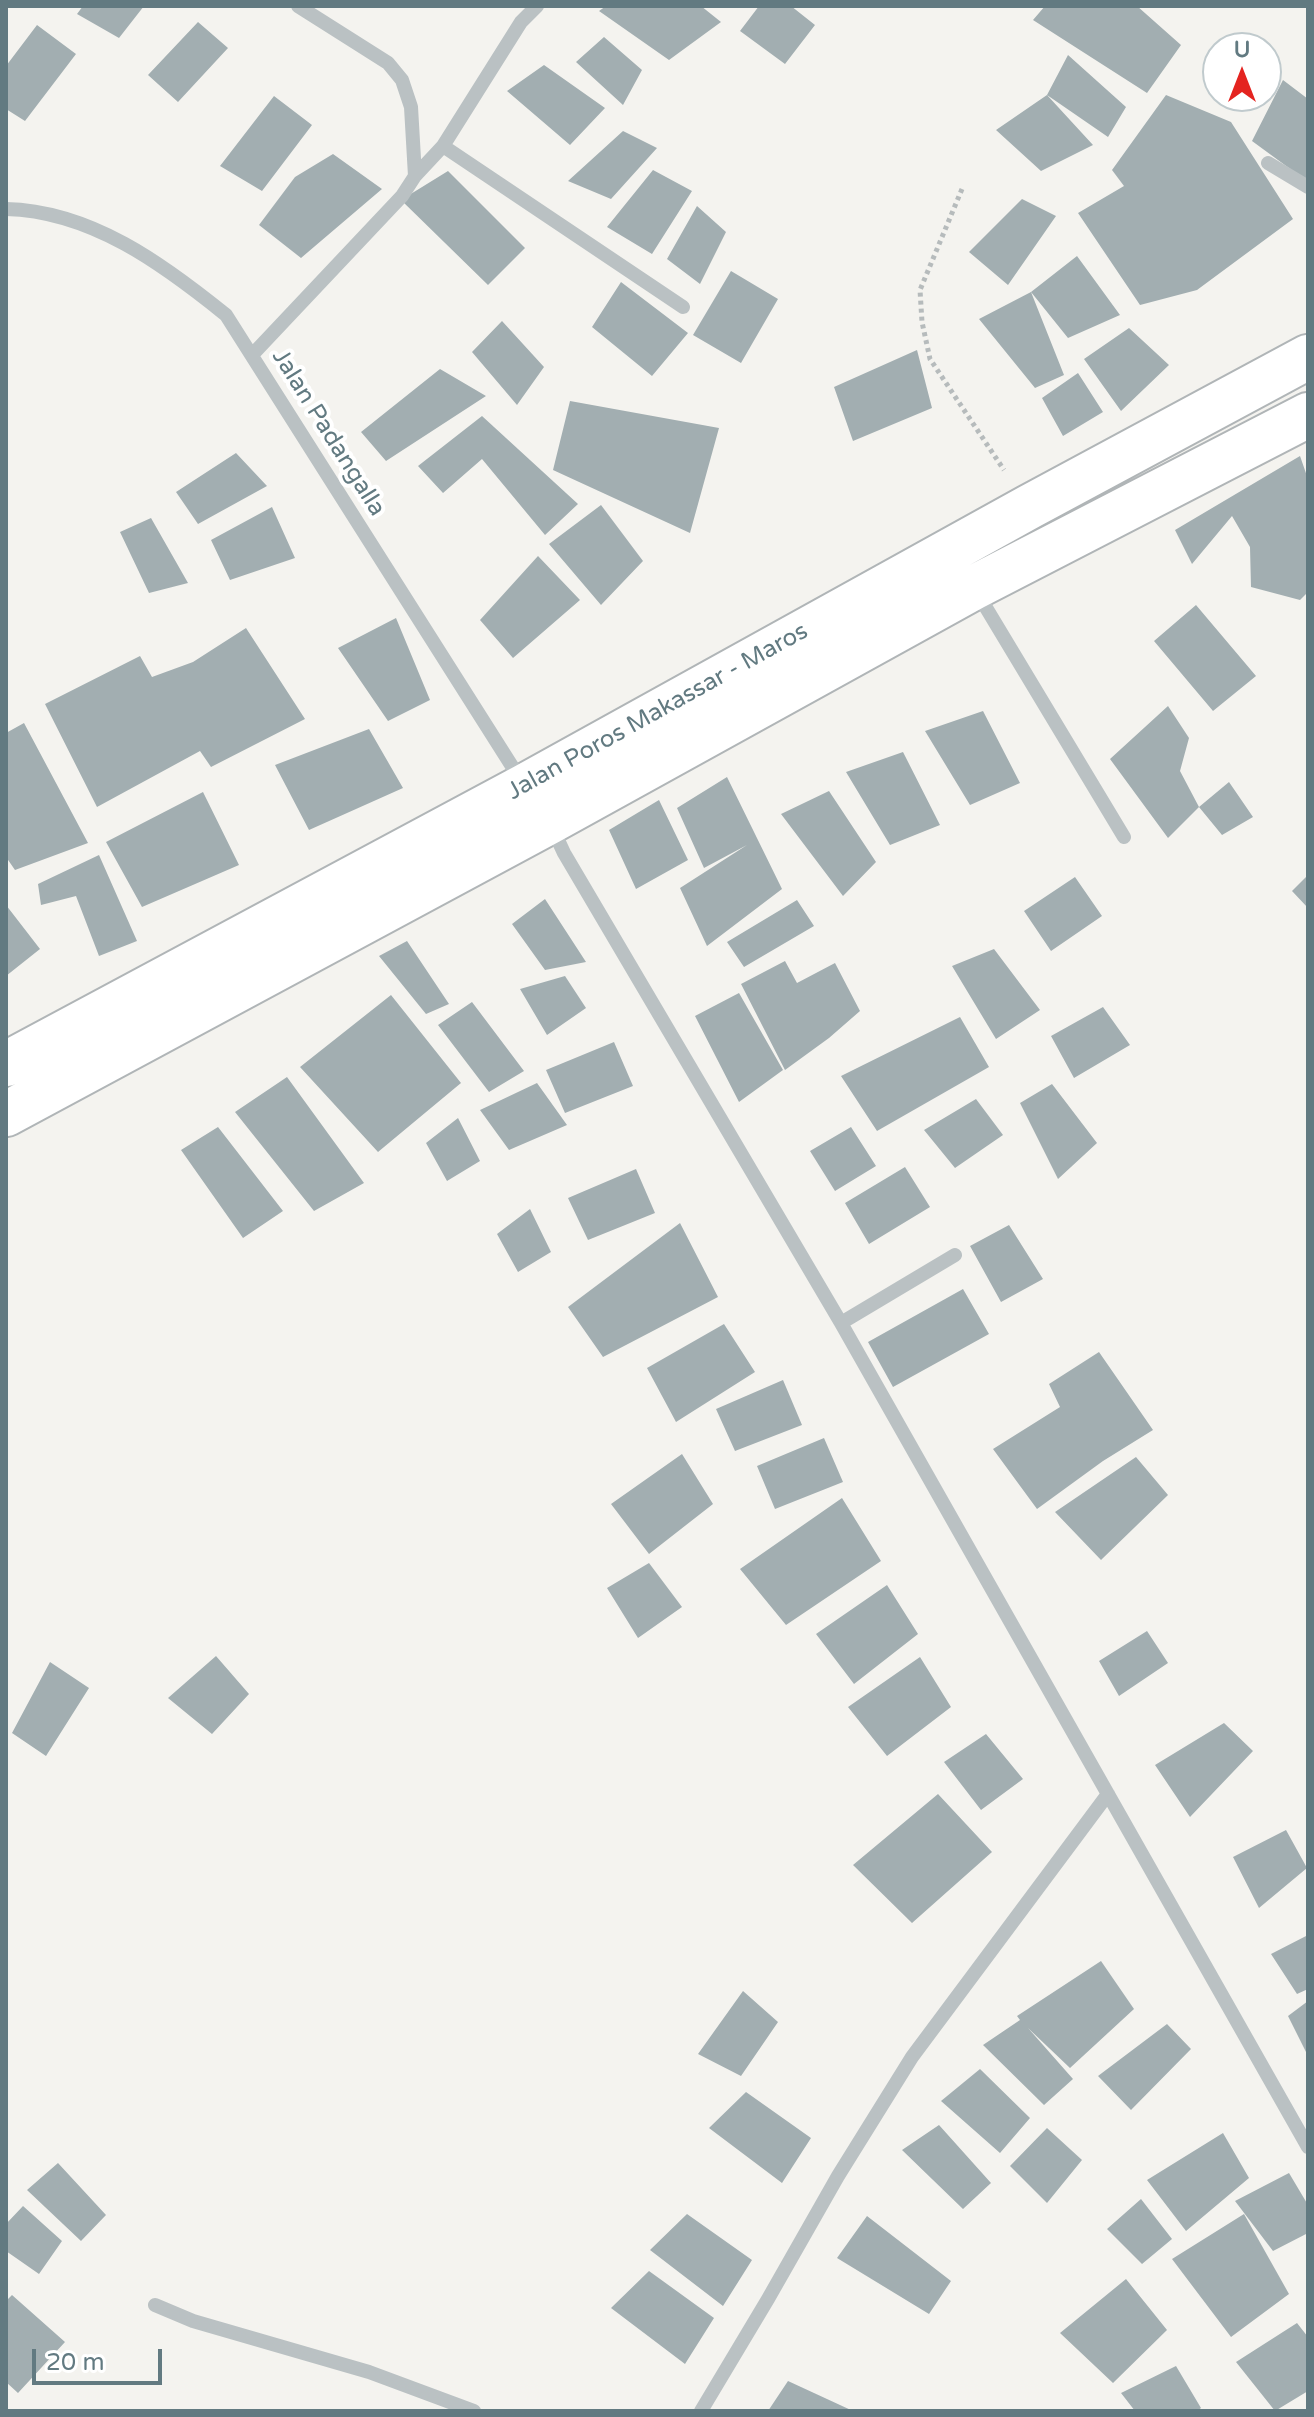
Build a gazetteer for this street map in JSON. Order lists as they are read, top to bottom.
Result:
{
  "streets": {
    "highway": ["Jalan Poros Makassar - Maros"],
    "street": ["Jalan Padangalla"]
  },
  "crossings": [
    ["Jalan Padangalla", "Jalan Poros Makassar - Maros"]
  ],
  "scale_bar": "20 m",
  "north": "top"
}
